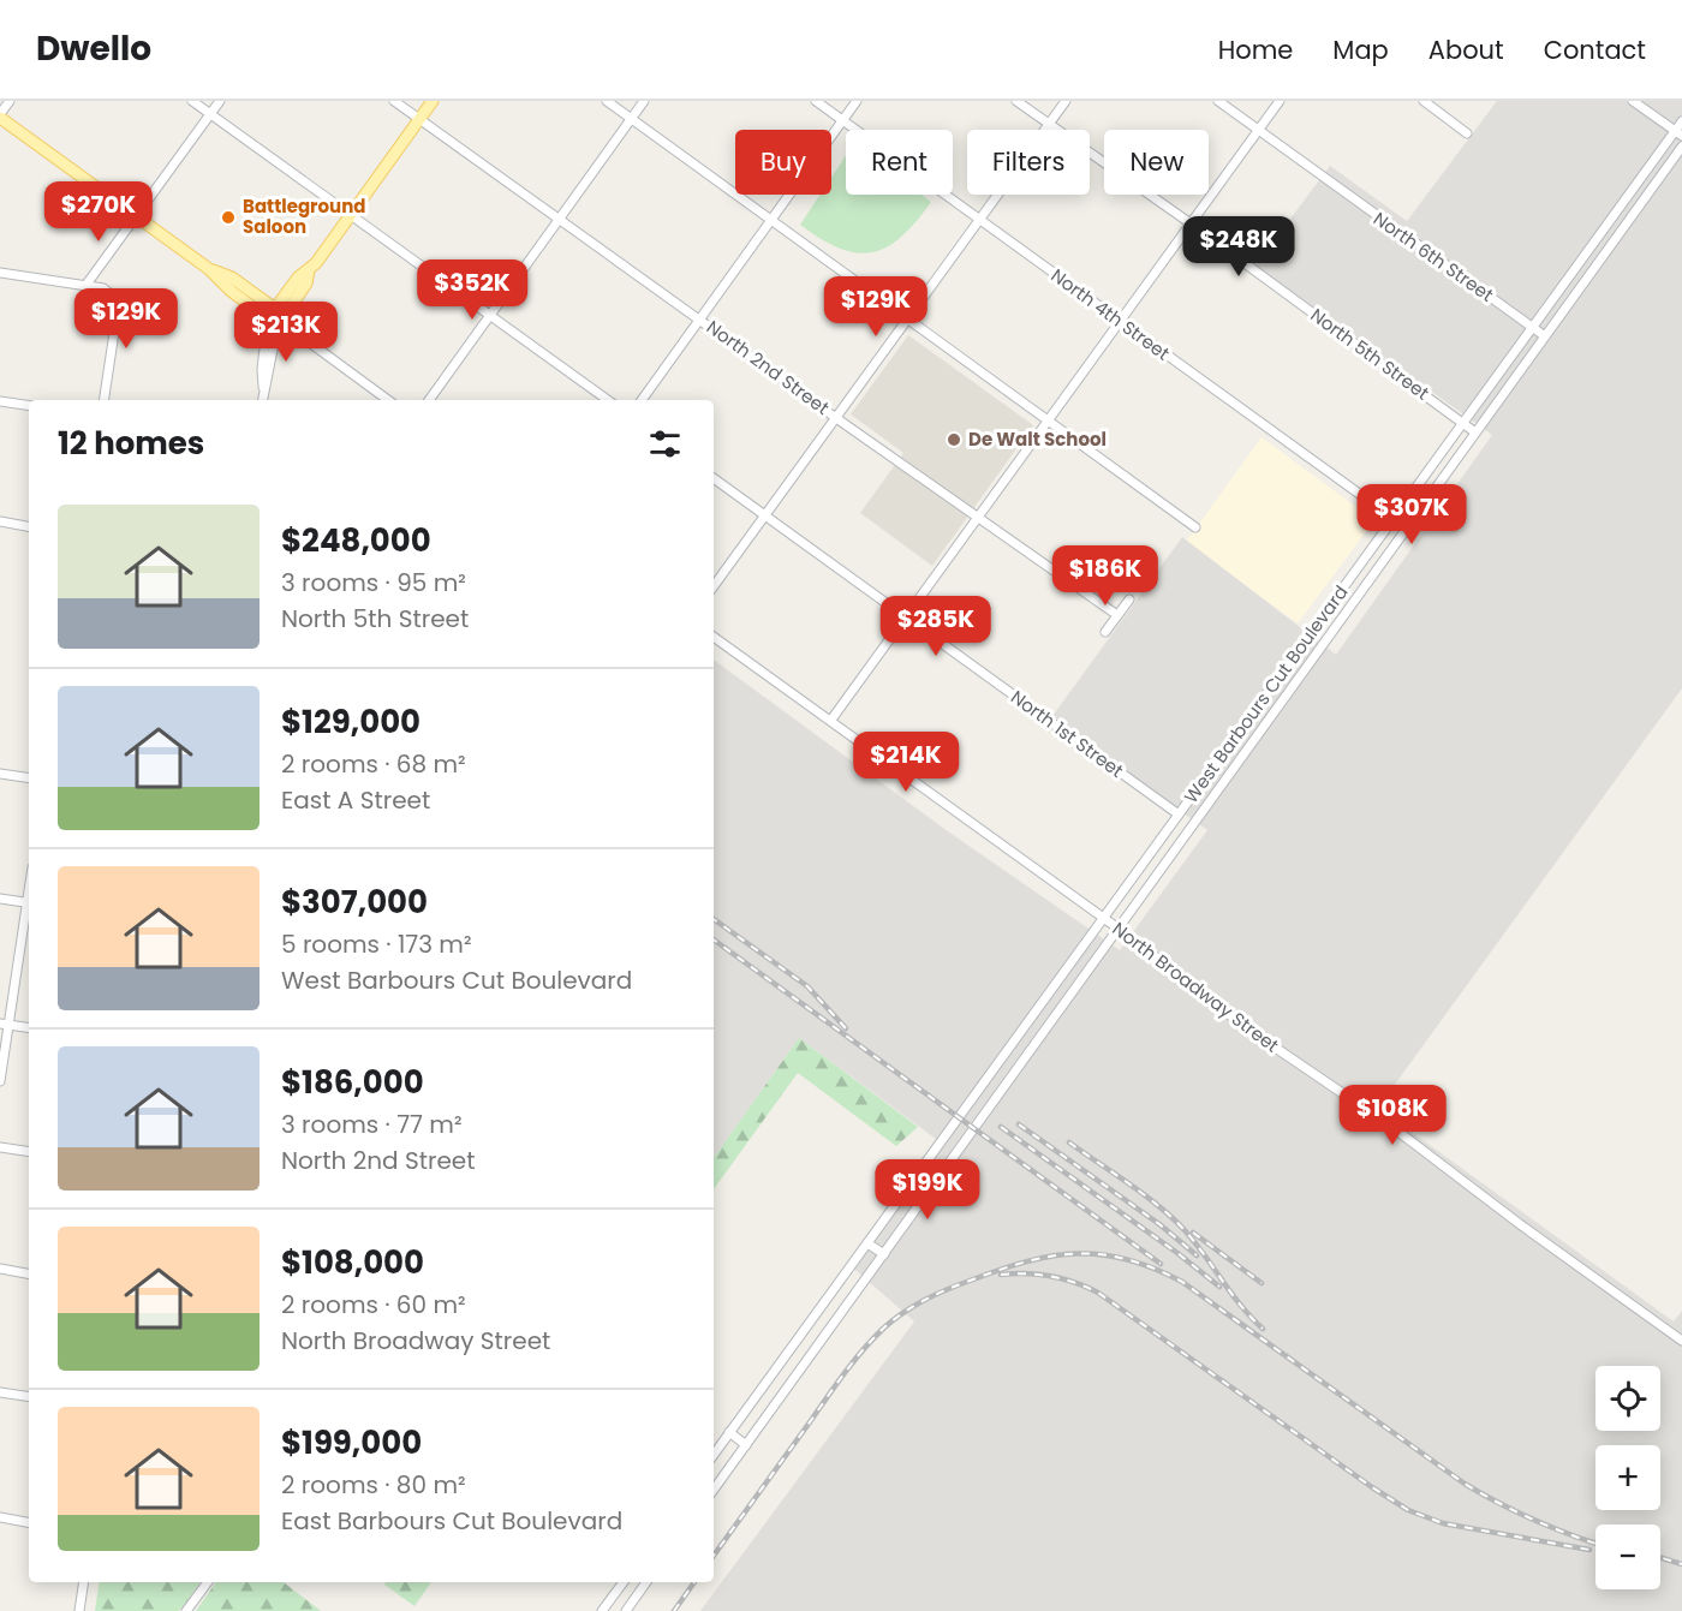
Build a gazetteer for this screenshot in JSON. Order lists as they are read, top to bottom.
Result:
{
  "streets": {
    "street": [
      "North 6th Street",
      "North 4th Street",
      "North 5th Street",
      "North 2nd Street",
      "West Barbours Cut Boulevard",
      "North 1st Street",
      "North Broadway Street"
    ]
  },
  "crossings": [
    ["North 6th Street", "West Barbours Cut Boulevard"],
    ["North 4th Street", "West Barbours Cut Boulevard"],
    ["North 5th Street", "West Barbours Cut Boulevard"],
    ["West Barbours Cut Boulevard", "North 1st Street"],
    ["West Barbours Cut Boulevard", "North Broadway Street"]
  ],
  "places": ["Battleground Saloon", "De Walt School"],
  "page": {
    "header": "Dwello",
    "nav": [
      "Home",
      "Map",
      "About",
      "Contact"
    ],
    "chip": [
      "Buy",
      "Rent",
      "Filters",
      "New"
    ],
    "price": [
      "$270K",
      "$248K",
      "$352K",
      "$129K",
      "$129K",
      "$213K",
      "$307K",
      "$186K",
      "$285K",
      "$214K",
      "$108K",
      "$199K"
    ],
    "heading": "12 homes",
    "list": [
      {
        "name": "$248,000",
        "note": "3 rooms · 95 m² · North 5th Street"
      },
      {
        "name": "$129,000",
        "note": "2 rooms · 68 m² · East A Street"
      },
      {
        "name": "$307,000",
        "note": "5 rooms · 173 m² · West Barbours Cut Boulevard"
      },
      {
        "name": "$186,000",
        "note": "3 rooms · 77 m² · North 2nd Street"
      },
      {
        "name": "$108,000",
        "note": "2 rooms · 60 m² · North Broadway Street"
      },
      {
        "name": "$199,000",
        "note": "2 rooms · 80 m² · East Barbours Cut Boulevard"
      }
    ],
    "map_buttons": ["+", "−"]
  }
}
